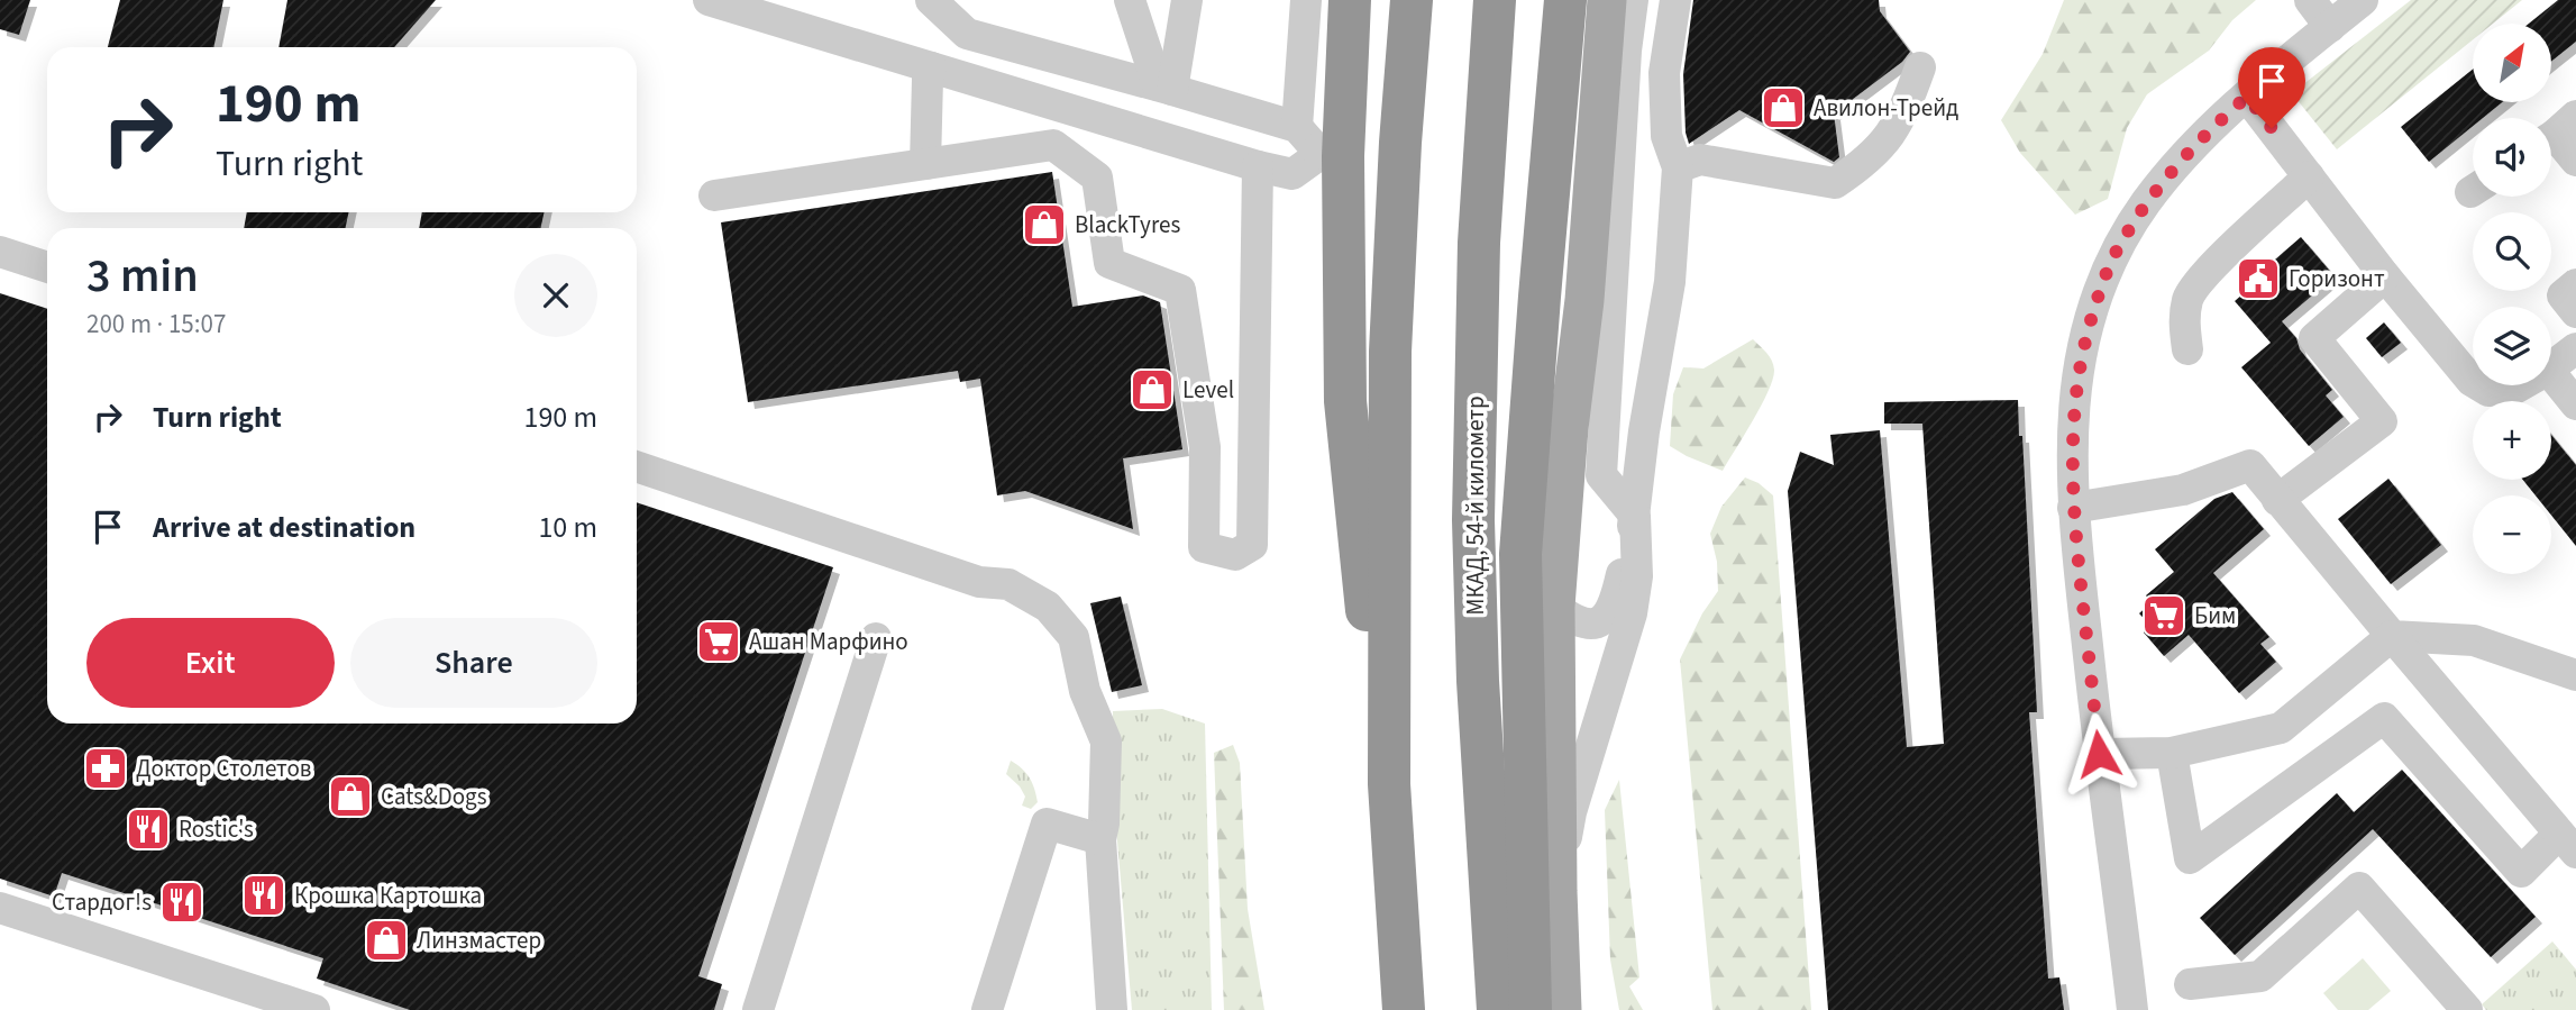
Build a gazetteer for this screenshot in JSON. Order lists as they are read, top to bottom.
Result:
{
  "streets": {
    "highway": ["МКАД, 54-й километр"]
  },
  "places": {
    "shop": [
      "Авилон-Трейд",
      "BlackTyres",
      "Level",
      "Cats&Dogs",
      "Линзмастер"
    ],
    "public building": ["Горизонт"],
    "supermarket": ["Бим", "Ашан Марфино"],
    "pharmacy": ["Доктор Столетов"],
    "restaurant": ["Rostic's", "Крошка Картошка", "Стардог!s"]
  },
  "north": "top right",
  "page": {
    "map_buttons": ["+", "−"],
    "turn": ["190 m", "Turn right"],
    "heading": ["3 min", "200 m · 15:07"],
    "list": [
      {
        "name": "Turn right",
        "value": "190 m"
      },
      {
        "name": "Arrive at destination",
        "value": "10 m"
      }
    ],
    "buttons": ["Exit", "Share"]
  }
}
